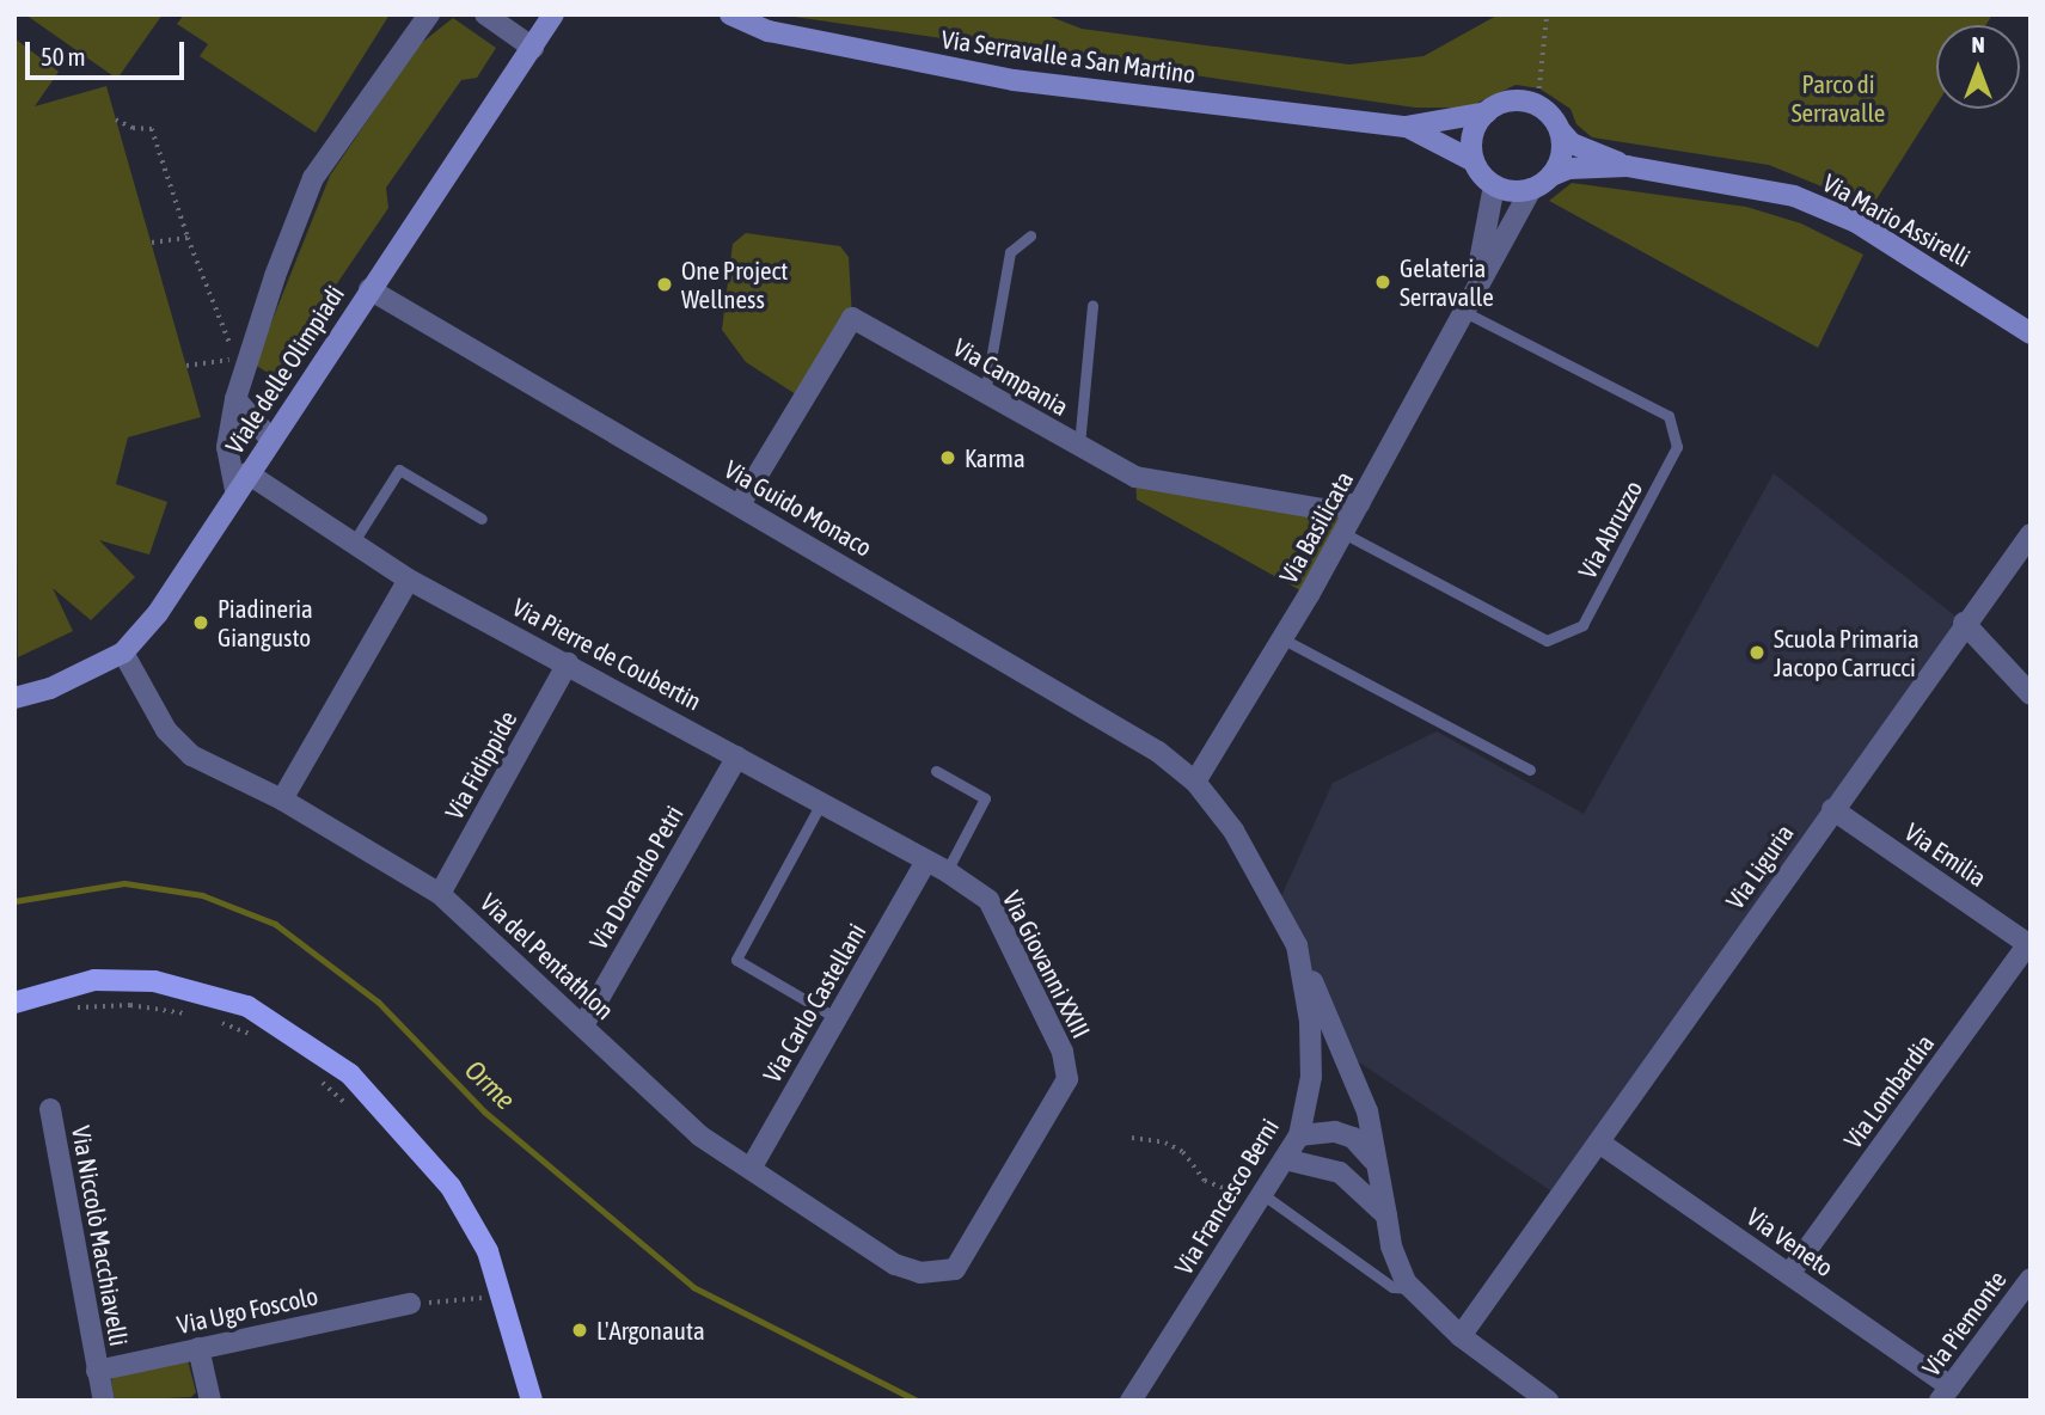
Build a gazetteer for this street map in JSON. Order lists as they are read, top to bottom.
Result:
{
  "streets": {
    "street": [
      "Via Serravalle a San Martino",
      "Via Mario Assirelli",
      "Viale delle Olimpiadi",
      "Via Campania",
      "Via Guido Monaco",
      "Via Basilicata",
      "Via Pierre de Coubertin",
      "Via Fidippide",
      "Via Emilia",
      "Via Liguria",
      "Via Dorando Petri",
      "Via del Pentathlon",
      "Via Giovanni XXIII",
      "Via Carlo Castellani",
      "Via Lombardia",
      "Via Francesco Berni",
      "Via Niccolò Macchiavelli",
      "Via Veneto",
      "Via Ugo Foscolo",
      "Via Piemonte"
    ],
    "lane": ["Via Abruzzo"]
  },
  "crossings": [
    ["Viale delle Olimpiadi", "Via Guido Monaco"],
    ["Viale delle Olimpiadi", "Via Pierre de Coubertin"],
    ["Viale delle Olimpiadi", "Via del Pentathlon"],
    ["Via Campania", "Via Guido Monaco"],
    ["Via Campania", "Via Basilicata"],
    ["Via Guido Monaco", "Via Basilicata"],
    ["Via Guido Monaco", "Via Francesco Berni"],
    ["Via Basilicata", "Via Abruzzo"],
    ["Via Basilicata", "Via Francesco Berni"],
    ["Via Pierre de Coubertin", "Via Fidippide"],
    ["Via Pierre de Coubertin", "Via Dorando Petri"],
    ["Via Pierre de Coubertin", "Via Giovanni XXIII"],
    ["Via Pierre de Coubertin", "Via Carlo Castellani"],
    ["Via Fidippide", "Via del Pentathlon"],
    ["Via Emilia", "Via Liguria"],
    ["Via Emilia", "Via Lombardia"],
    ["Via Liguria", "Via Veneto"],
    ["Via Dorando Petri", "Via del Pentathlon"],
    ["Via del Pentathlon", "Via Giovanni XXIII"],
    ["Via del Pentathlon", "Via Carlo Castellani"],
    ["Via Lombardia", "Via Veneto"],
    ["Via Niccolò Macchiavelli", "Via Ugo Foscolo"],
    ["Via Veneto", "Via Piemonte"]
  ],
  "water": ["Orme"],
  "parks": ["Parco di Serravalle"],
  "places": [
    "Gelateria Serravalle",
    "One Project Wellness",
    "Karma",
    "Piadineria Giangusto",
    "Scuola Primaria Jacopo Carrucci",
    "L'Argonauta"
  ],
  "scale_bar": "50 m",
  "north": "top"
}
